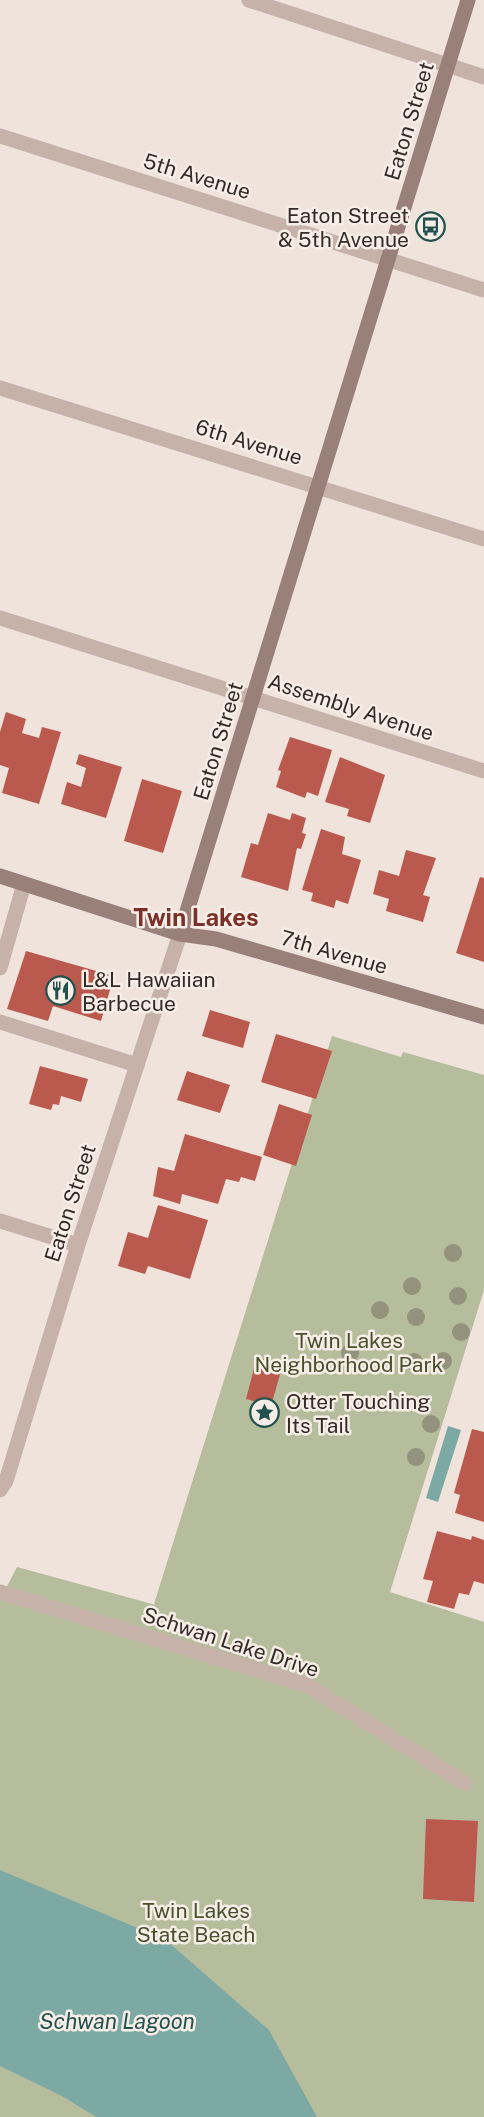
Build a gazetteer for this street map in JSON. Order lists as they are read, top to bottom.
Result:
{
  "streets": {
    "main road": ["Eaton Street", "7th Avenue"],
    "street": [
      "5th Avenue",
      "6th Avenue",
      "Assembly Avenue",
      "Schwan Lake Drive"
    ]
  },
  "crossings": [
    ["Eaton Street", "5th Avenue"],
    ["Eaton Street", "6th Avenue"],
    ["Eaton Street", "Assembly Avenue"],
    ["Eaton Street", "7th Avenue"]
  ],
  "districts": ["Twin Lakes"],
  "water": ["Schwan Lagoon"],
  "parks": ["Twin Lakes Neighborhood Park", "Twin Lakes State Beach"],
  "places": {
    "bus stop": ["Eaton Street & 5th Avenue"],
    "restaurant": ["L&L Hawaiian Barbecue"],
    "place": ["Otter Touching Its Tail"]
  }
}
